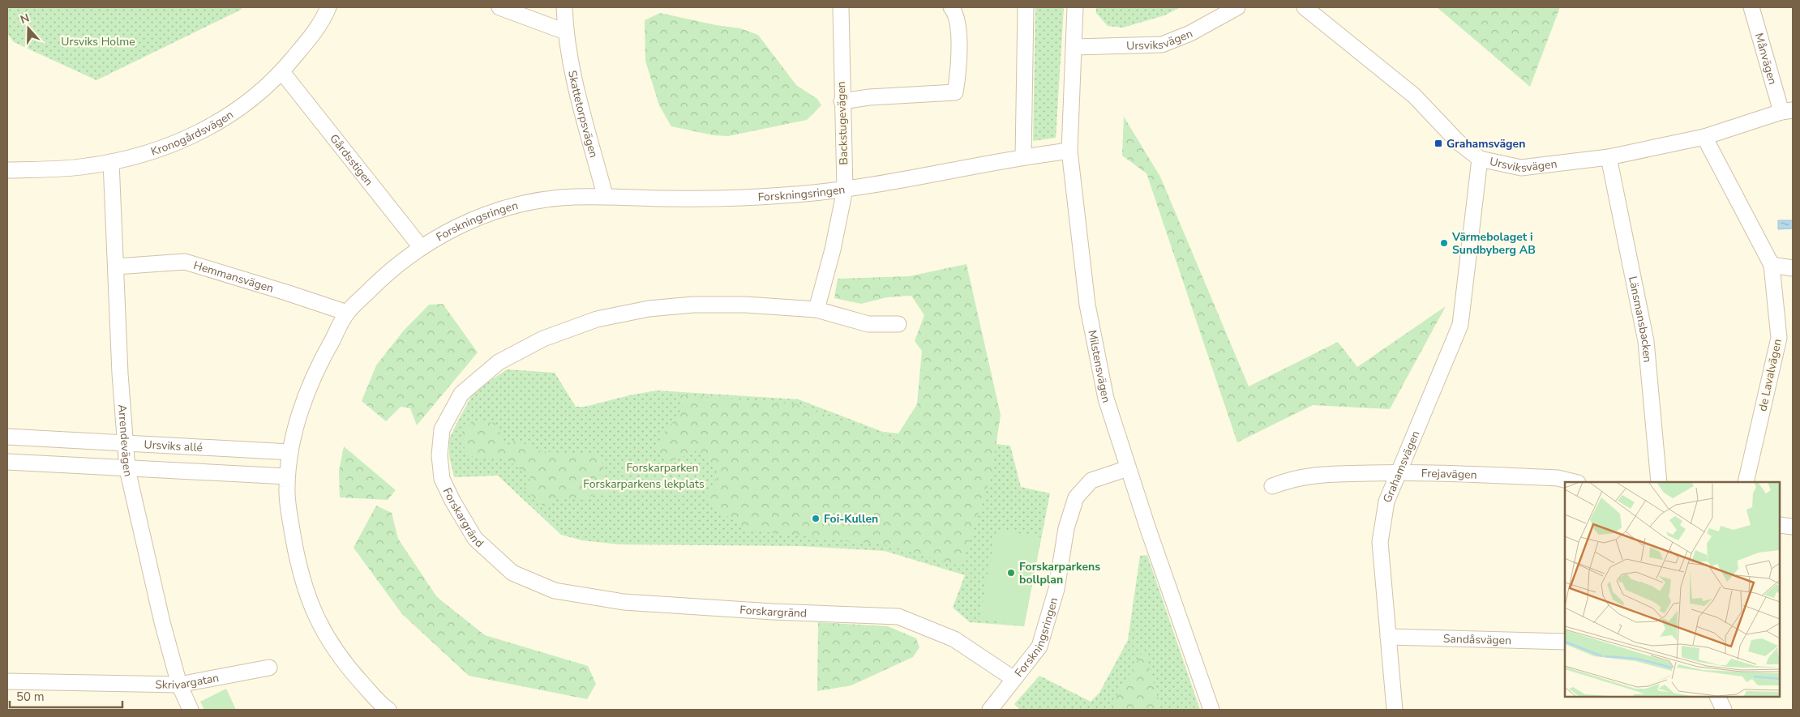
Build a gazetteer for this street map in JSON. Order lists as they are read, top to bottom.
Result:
{
  "streets": {
    "street": [
      "Ursviksvägen",
      "Månvägen",
      "Skattetorpsvägen",
      "Backstugevägen",
      "Kronogårdsvägen",
      "Gårdsstigen",
      "Forskningsringen",
      "Hemmansvägen",
      "Länsmansbacken",
      "Milstensvägen",
      "de Lavalvägen",
      "Arrendevägen",
      "Ursviks allé",
      "Grahamsvägen",
      "Frejavägen",
      "Forskargränd",
      "Sandåsvägen",
      "Skrivargatan"
    ]
  },
  "crossings": [
    ["Ursviksvägen", "Månvägen"],
    ["Ursviksvägen", "Länsmansbacken"],
    ["Ursviksvägen", "Milstensvägen"],
    ["Ursviksvägen", "de Lavalvägen"],
    ["Ursviksvägen", "Grahamsvägen"],
    ["Skattetorpsvägen", "Forskningsringen"],
    ["Backstugevägen", "Forskningsringen"],
    ["Backstugevägen", "Forskargränd"],
    ["Kronogårdsvägen", "Gårdsstigen"],
    ["Kronogårdsvägen", "Arrendevägen"],
    ["Gårdsstigen", "Forskningsringen"],
    ["Forskningsringen", "Hemmansvägen"],
    ["Forskningsringen", "Milstensvägen"],
    ["Forskningsringen", "Ursviks allé"],
    ["Forskningsringen", "Forskargränd"],
    ["Hemmansvägen", "Arrendevägen"],
    ["Arrendevägen", "Ursviks allé"],
    ["Arrendevägen", "Skrivargatan"],
    ["Grahamsvägen", "Frejavägen"],
    ["Grahamsvägen", "Sandåsvägen"]
  ],
  "parks": ["Ursviks Holme", "Forskarparken", "Forskarparkens lekplats"],
  "places": {
    "transit": ["Grahamsvägen"],
    "other": ["Värmebolaget i Sundbyberg AB", "Foi-Kullen", "Forskarparkens bollplan"]
  },
  "scale_bar": "50 m",
  "north": "top"
}
